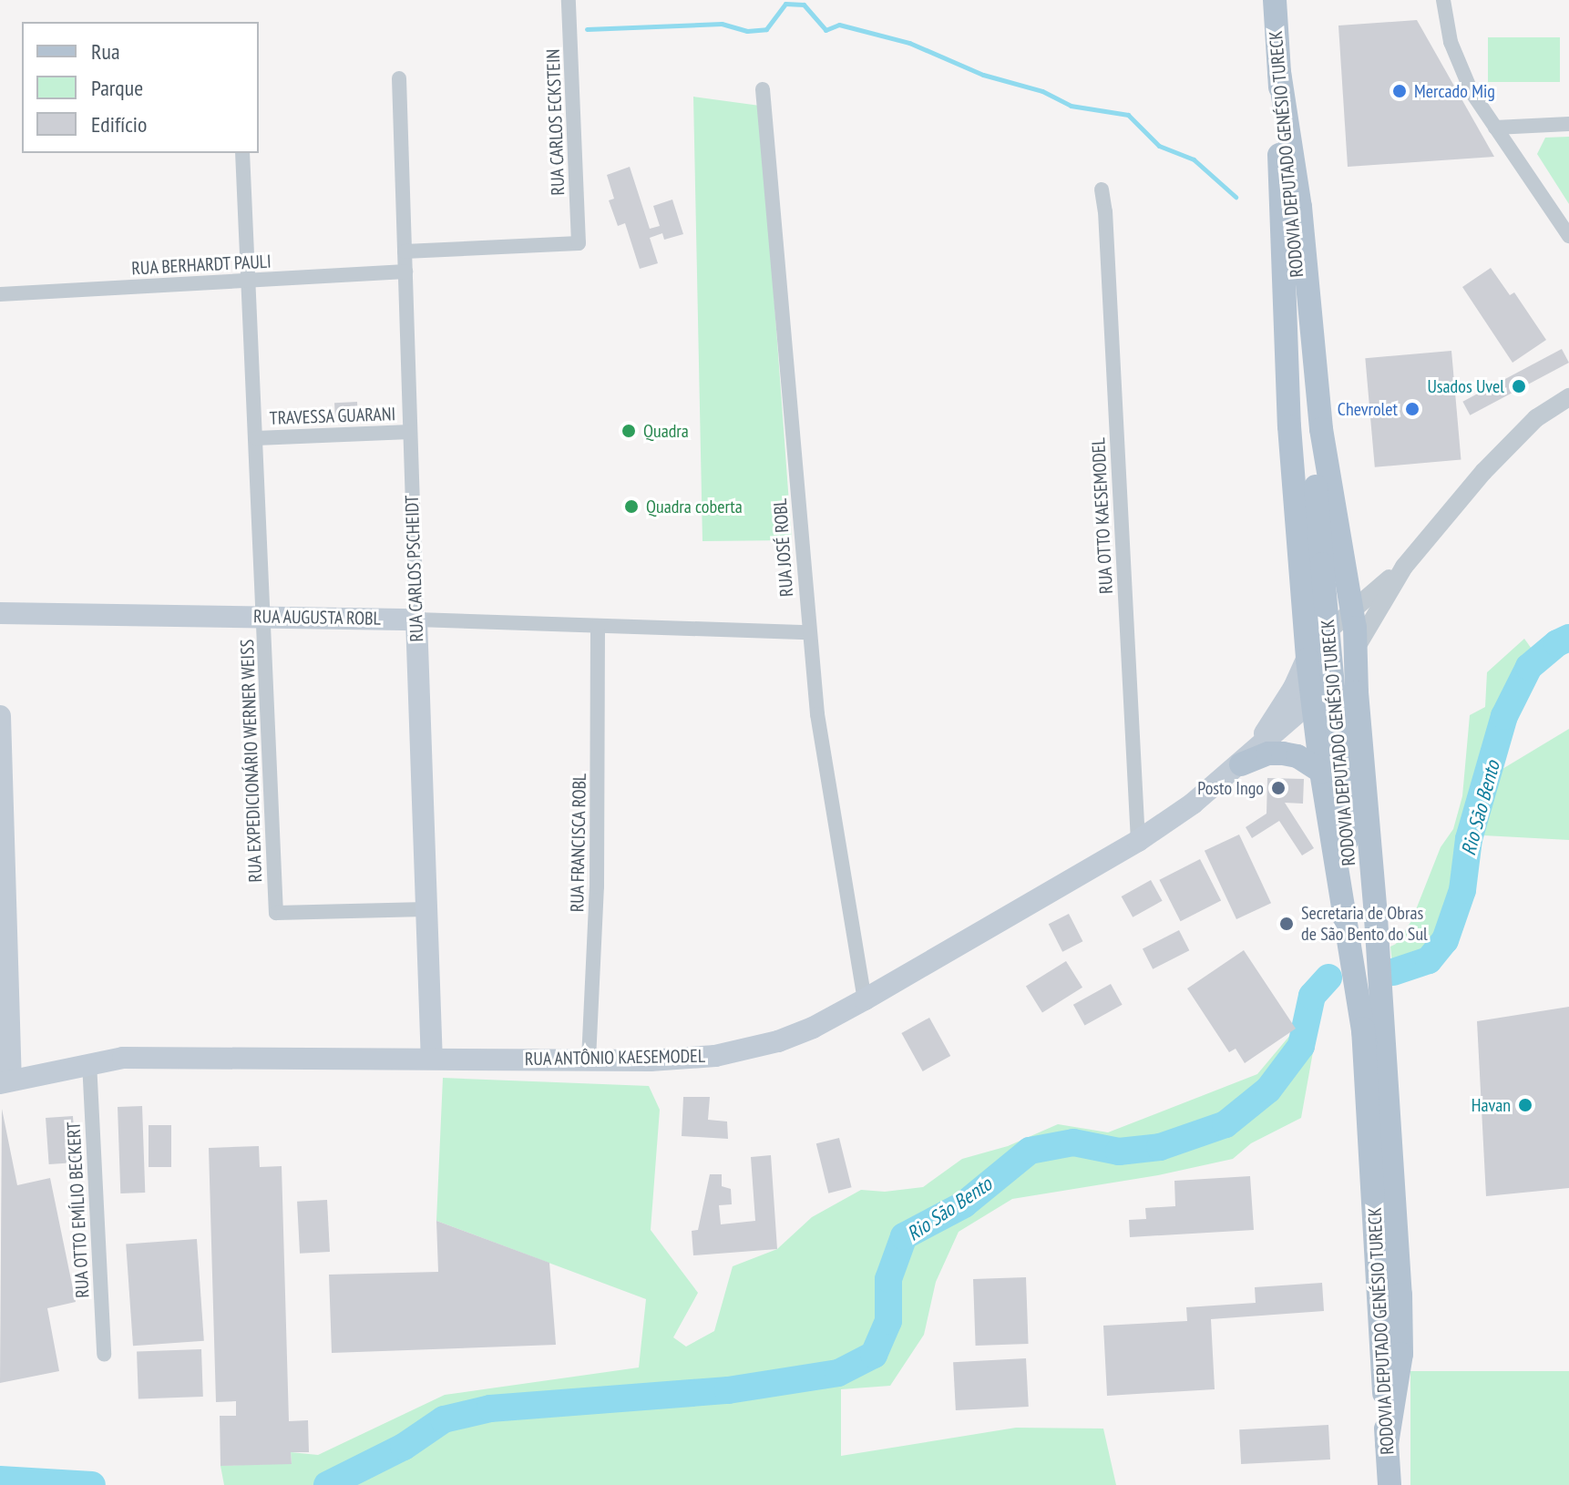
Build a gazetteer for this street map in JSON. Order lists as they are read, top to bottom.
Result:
{
  "streets": {
    "main road": [
      "RODOVIA DEPUTADO GENÉSIO TURECK",
      "RUA CARLOS PSCHEIDT",
      "RUA AUGUSTA ROBL",
      "RUA ANTÔNIO KAESEMODEL"
    ],
    "street": [
      "RUA CARLOS ECKSTEIN",
      "RUA BERHARDT PAULI",
      "TRAVESSA GUARANI",
      "RUA OTTO KAESEMODEL",
      "RUA JOSÉ ROBL",
      "RUA EXPEDICIONÁRIO WERNER WEISS",
      "RUA FRANCISCA ROBL",
      "RUA OTTO EMÍLIO BECKERT"
    ]
  },
  "crossings": [
    ["RUA CARLOS ECKSTEIN", "RUA CARLOS PSCHEIDT"],
    ["RUA BERHARDT PAULI", "RUA CARLOS PSCHEIDT"],
    ["RUA BERHARDT PAULI", "RUA EXPEDICIONÁRIO WERNER WEISS"],
    ["TRAVESSA GUARANI", "RUA CARLOS PSCHEIDT"],
    ["TRAVESSA GUARANI", "RUA EXPEDICIONÁRIO WERNER WEISS"],
    ["RUA OTTO KAESEMODEL", "RUA ANTÔNIO KAESEMODEL"],
    ["RUA JOSÉ ROBL", "RUA AUGUSTA ROBL"],
    ["RUA JOSÉ ROBL", "RUA ANTÔNIO KAESEMODEL"],
    ["RUA CARLOS PSCHEIDT", "RUA AUGUSTA ROBL"],
    ["RUA CARLOS PSCHEIDT", "RUA EXPEDICIONÁRIO WERNER WEISS"],
    ["RUA CARLOS PSCHEIDT", "RUA ANTÔNIO KAESEMODEL"],
    ["RUA AUGUSTA ROBL", "RUA EXPEDICIONÁRIO WERNER WEISS"],
    ["RUA AUGUSTA ROBL", "RUA FRANCISCA ROBL"],
    ["RUA FRANCISCA ROBL", "RUA ANTÔNIO KAESEMODEL"],
    ["RUA ANTÔNIO KAESEMODEL", "RUA OTTO EMÍLIO BECKERT"]
  ],
  "water": ["Rio São Bento"],
  "places": [
    "Mercado Mig",
    "Usados Uvel",
    "Chevrolet",
    "Quadra",
    "Quadra coberta",
    "Posto Ingo",
    "Secretaria de Obras de São Bento do Sul",
    "Havan"
  ],
  "legend": ["Rua", "Parque", "Edifício"]
}
